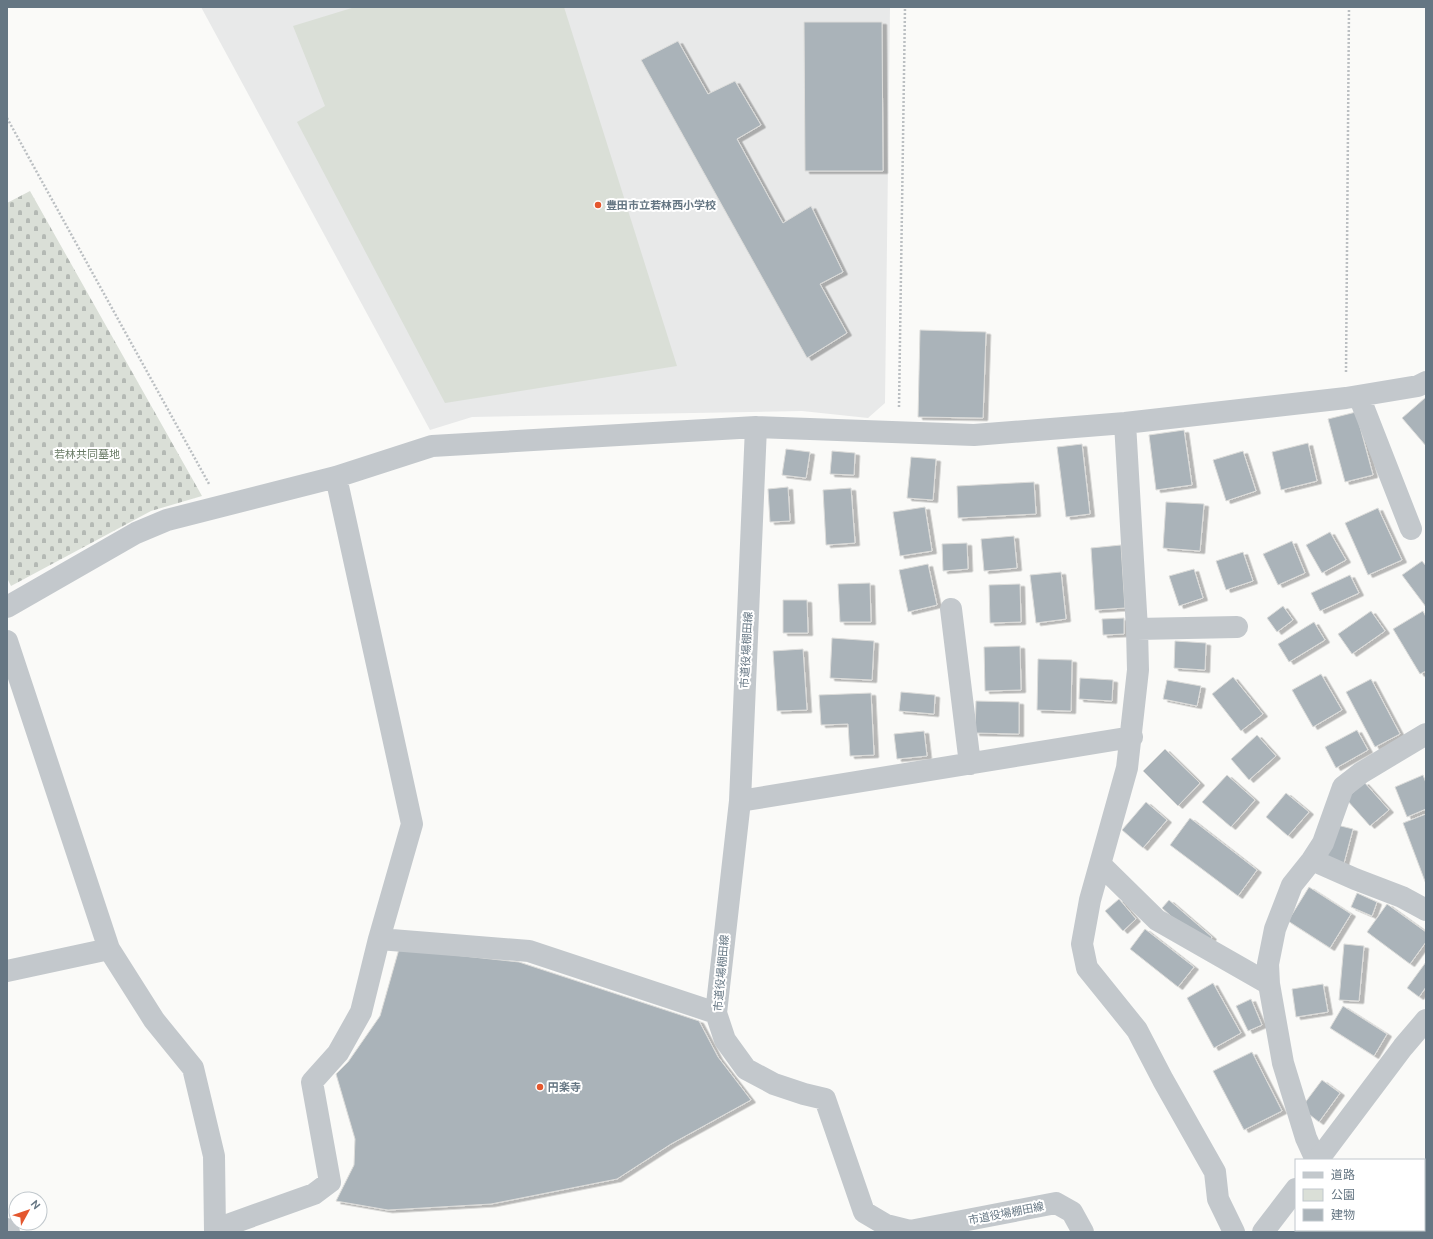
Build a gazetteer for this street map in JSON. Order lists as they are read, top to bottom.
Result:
{
  "streets": {
    "street": ["市道役場棚田線"]
  },
  "parks": ["若林共同墓地"],
  "places": ["豊田市立若林西小学校", "円楽寺"],
  "legend": ["道路", "公園", "建物"],
  "north": "top right"
}
